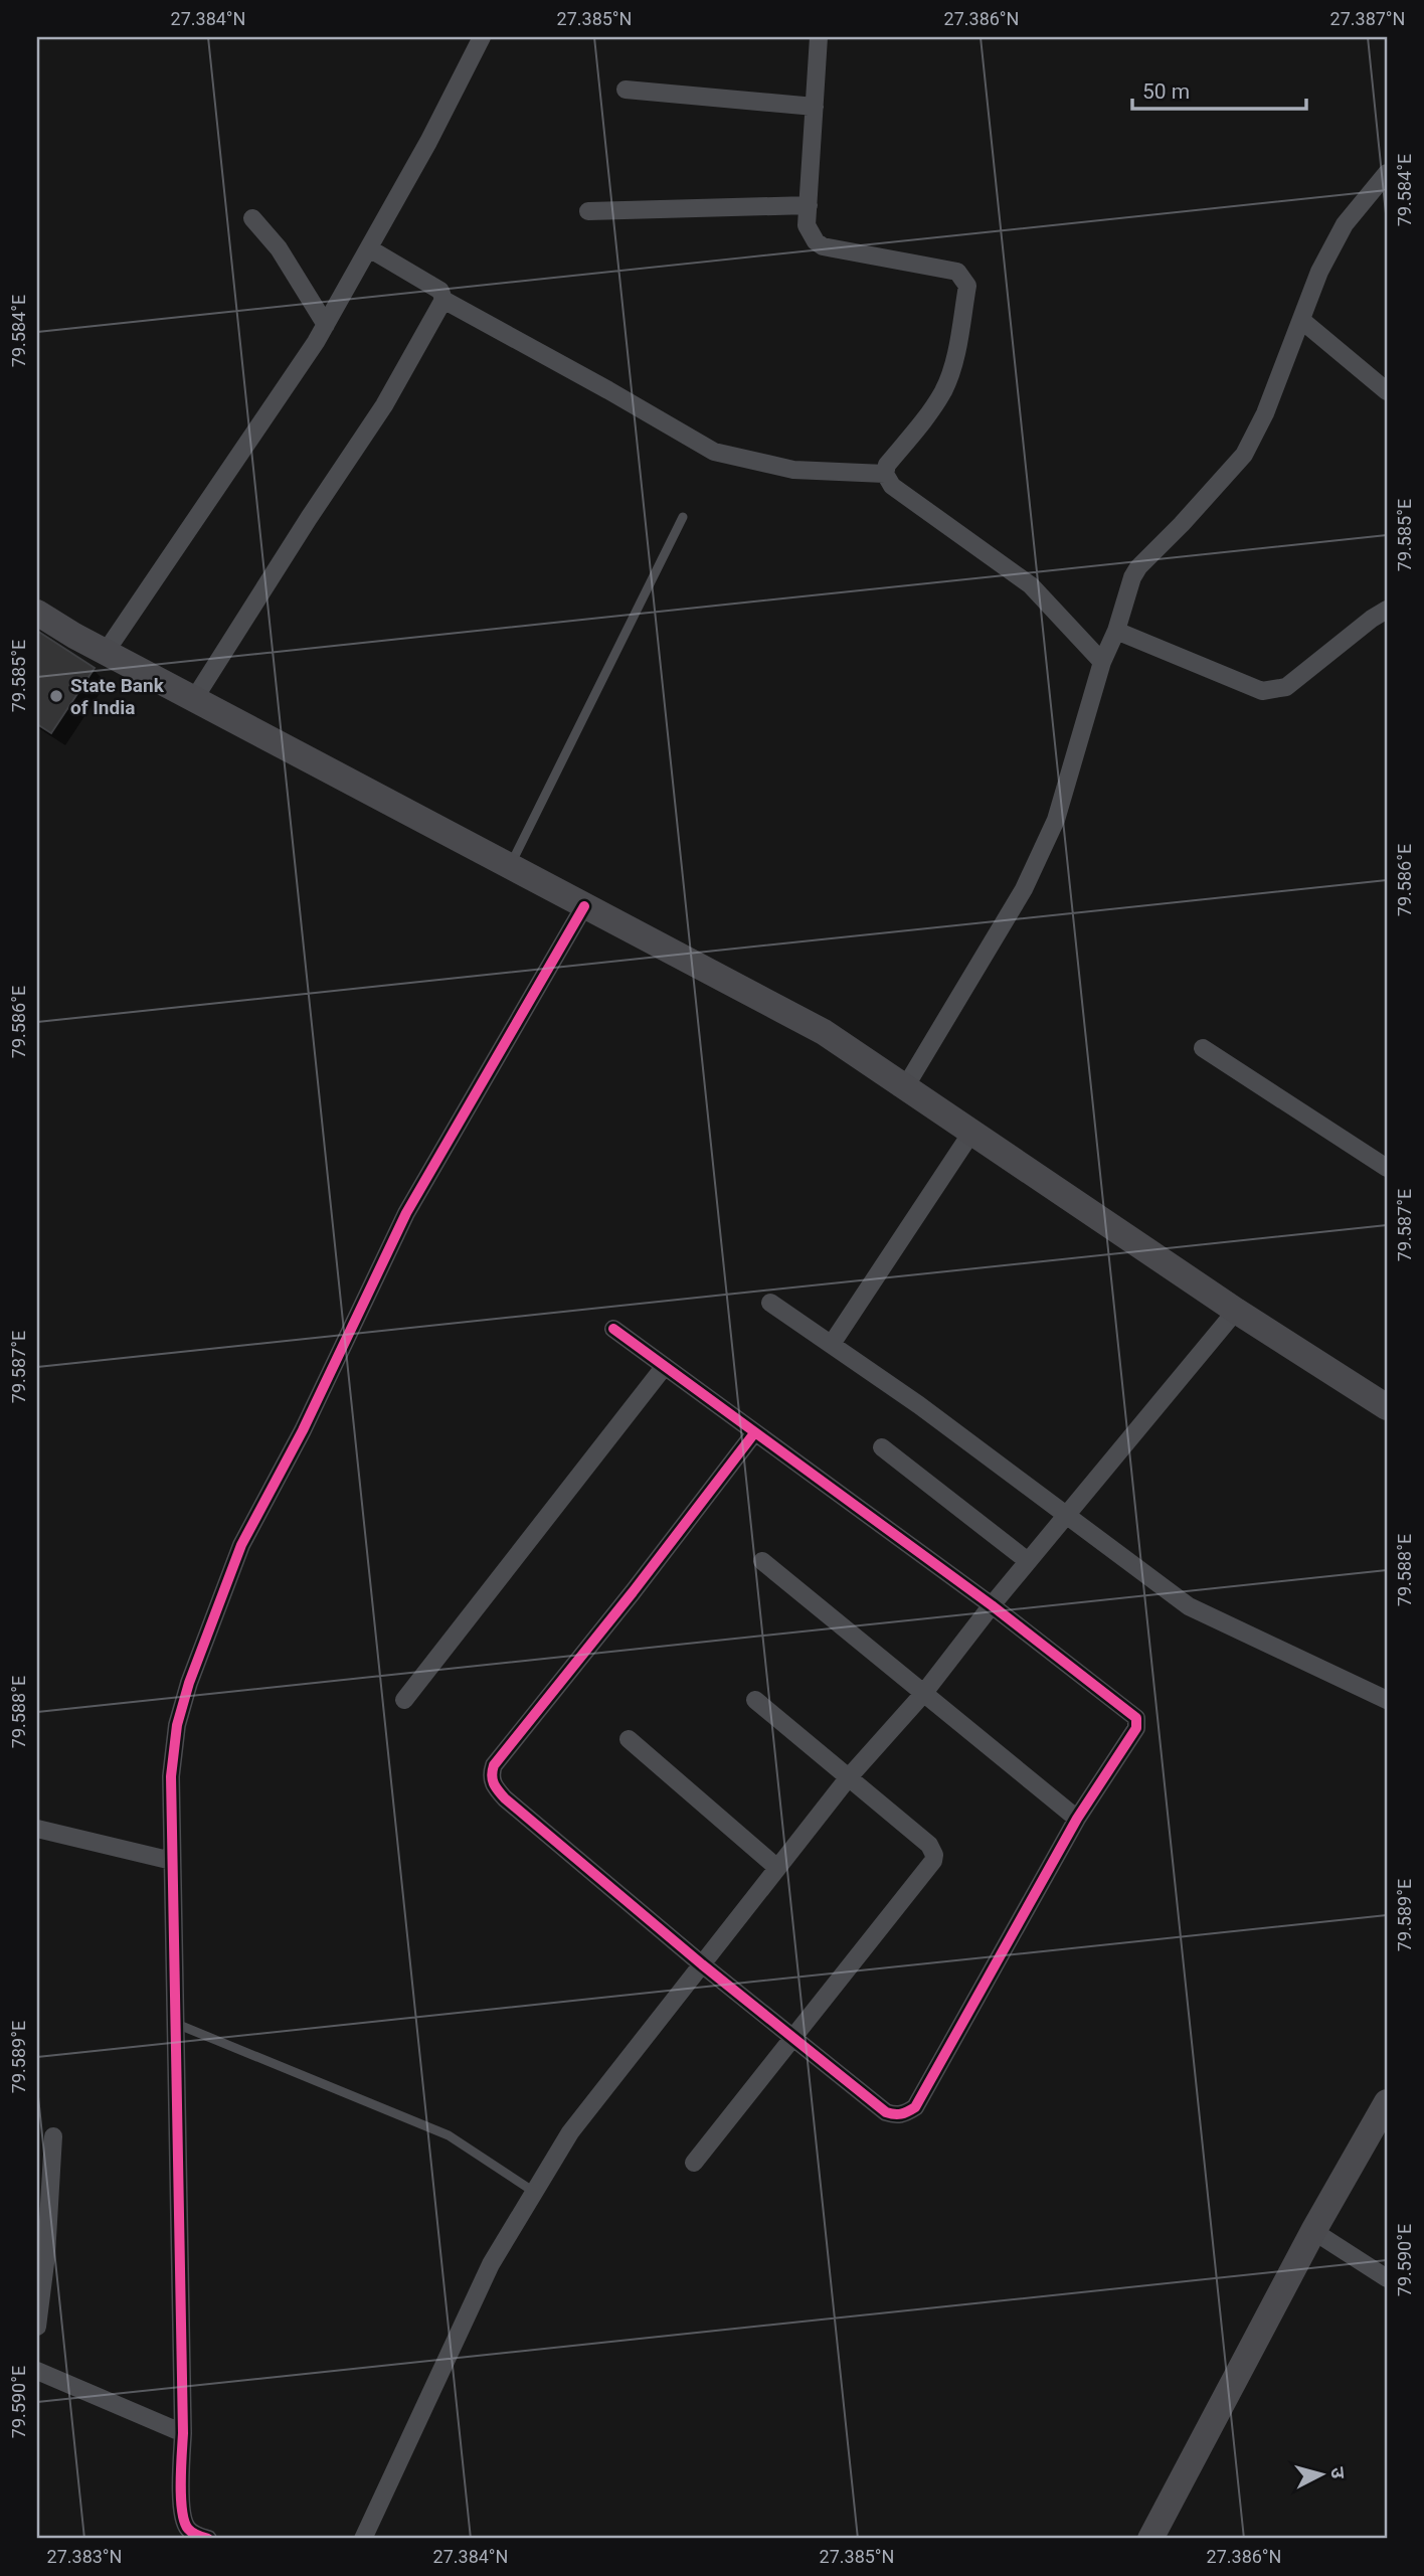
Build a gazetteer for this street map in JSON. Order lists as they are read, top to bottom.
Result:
{
  "places": ["State Bank of India"],
  "scale_bar": "50 m",
  "north": "right",
  "coordinates": [
    "27.384°N",
    "27.385°N",
    "27.386°N",
    "27.387°N",
    "79.584°E",
    "79.585°E",
    "79.586°E",
    "79.587°E",
    "79.588°E",
    "79.589°E",
    "79.590°E",
    "27.383°N"
  ]
}
